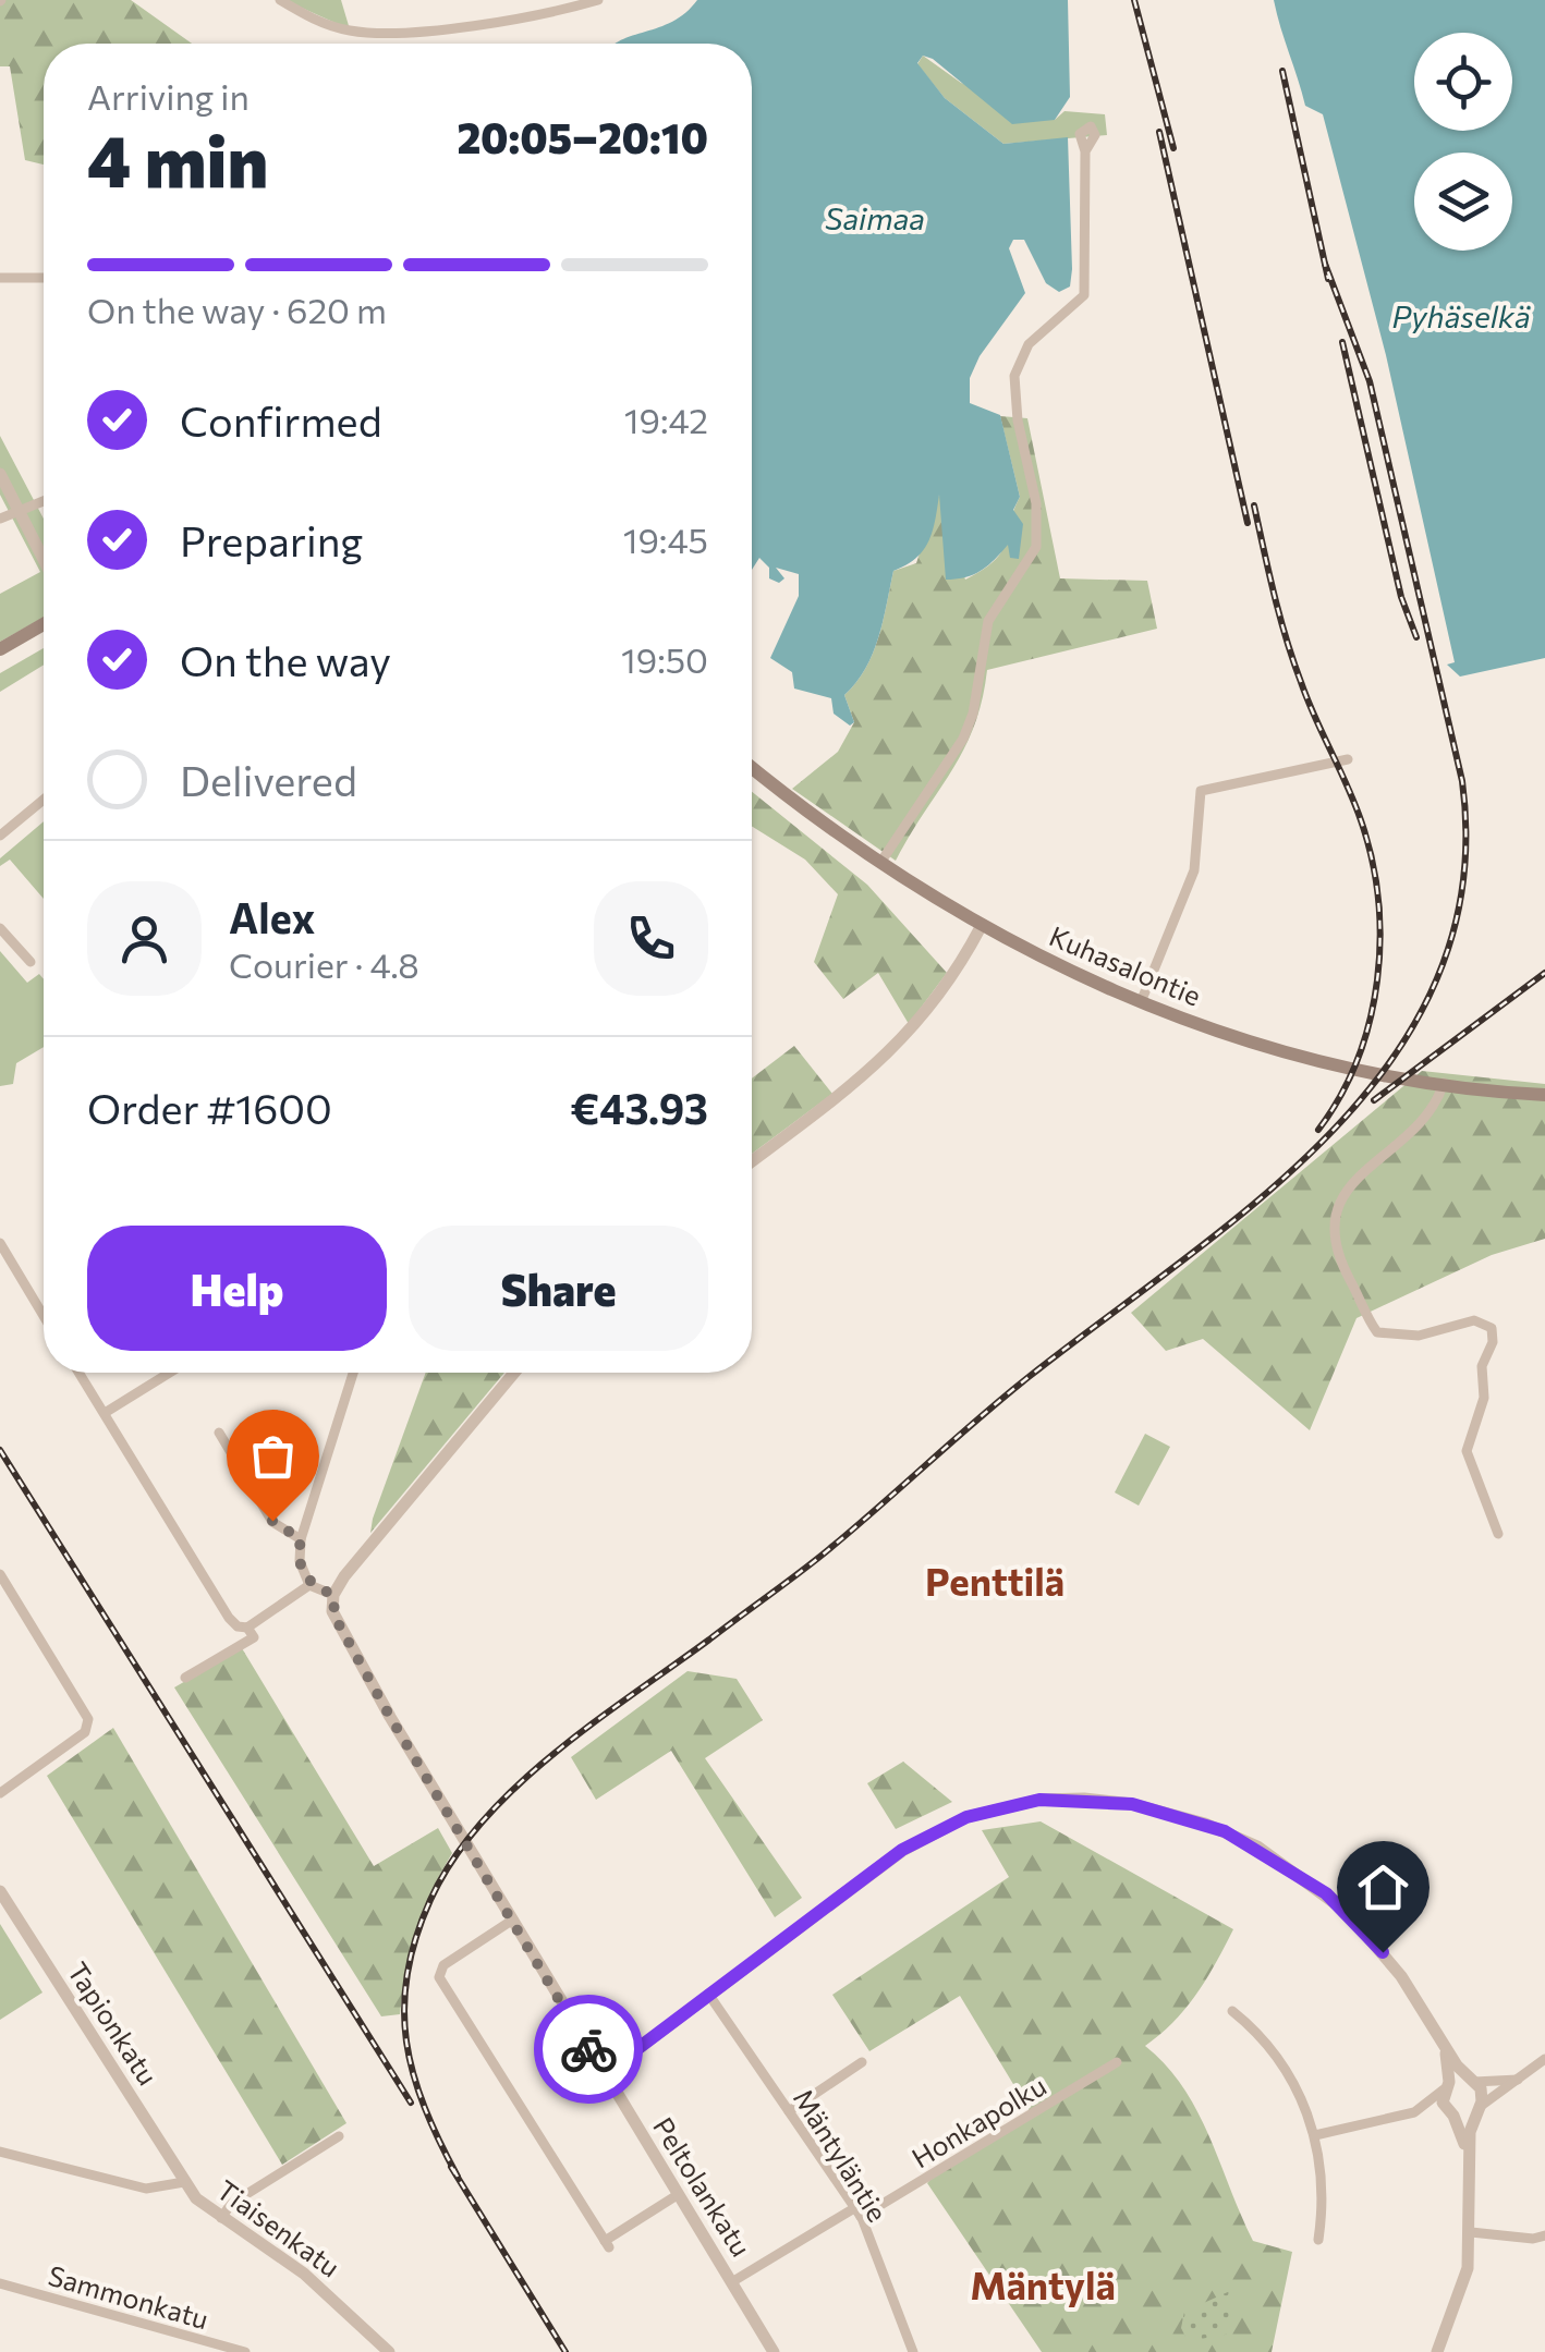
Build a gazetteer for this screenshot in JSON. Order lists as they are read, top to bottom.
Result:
{
  "streets": {
    "main road": ["Kuhasalontie"],
    "street": [
      "Tapionkatu",
      "Honkapolku",
      "Mäntyläntie",
      "Peltolankatu",
      "Tiaisenkatu",
      "Sammonkatu"
    ]
  },
  "crossings": [
    ["Tapionkatu", "Tiaisenkatu"],
    ["Honkapolku", "Mäntyläntie"],
    ["Honkapolku", "Peltolankatu"]
  ],
  "districts": ["Penttilä", "Mäntylä"],
  "water": ["Saimaa", "Pyhäselkä"],
  "page": {
    "heading": ["4 min", "Arriving in", "20:05–20:10"],
    "panel": [
      "Alex",
      "Courier · 4.8",
      "Order #1600",
      "€43.93"
    ],
    "bar": "On the way · 620 m",
    "list": [
      ["Confirmed", "19:42"],
      ["Preparing", "19:45"],
      ["On the way", "19:50"],
      "Delivered"
    ],
    "buttons": ["Help", "Share"]
  }
}
